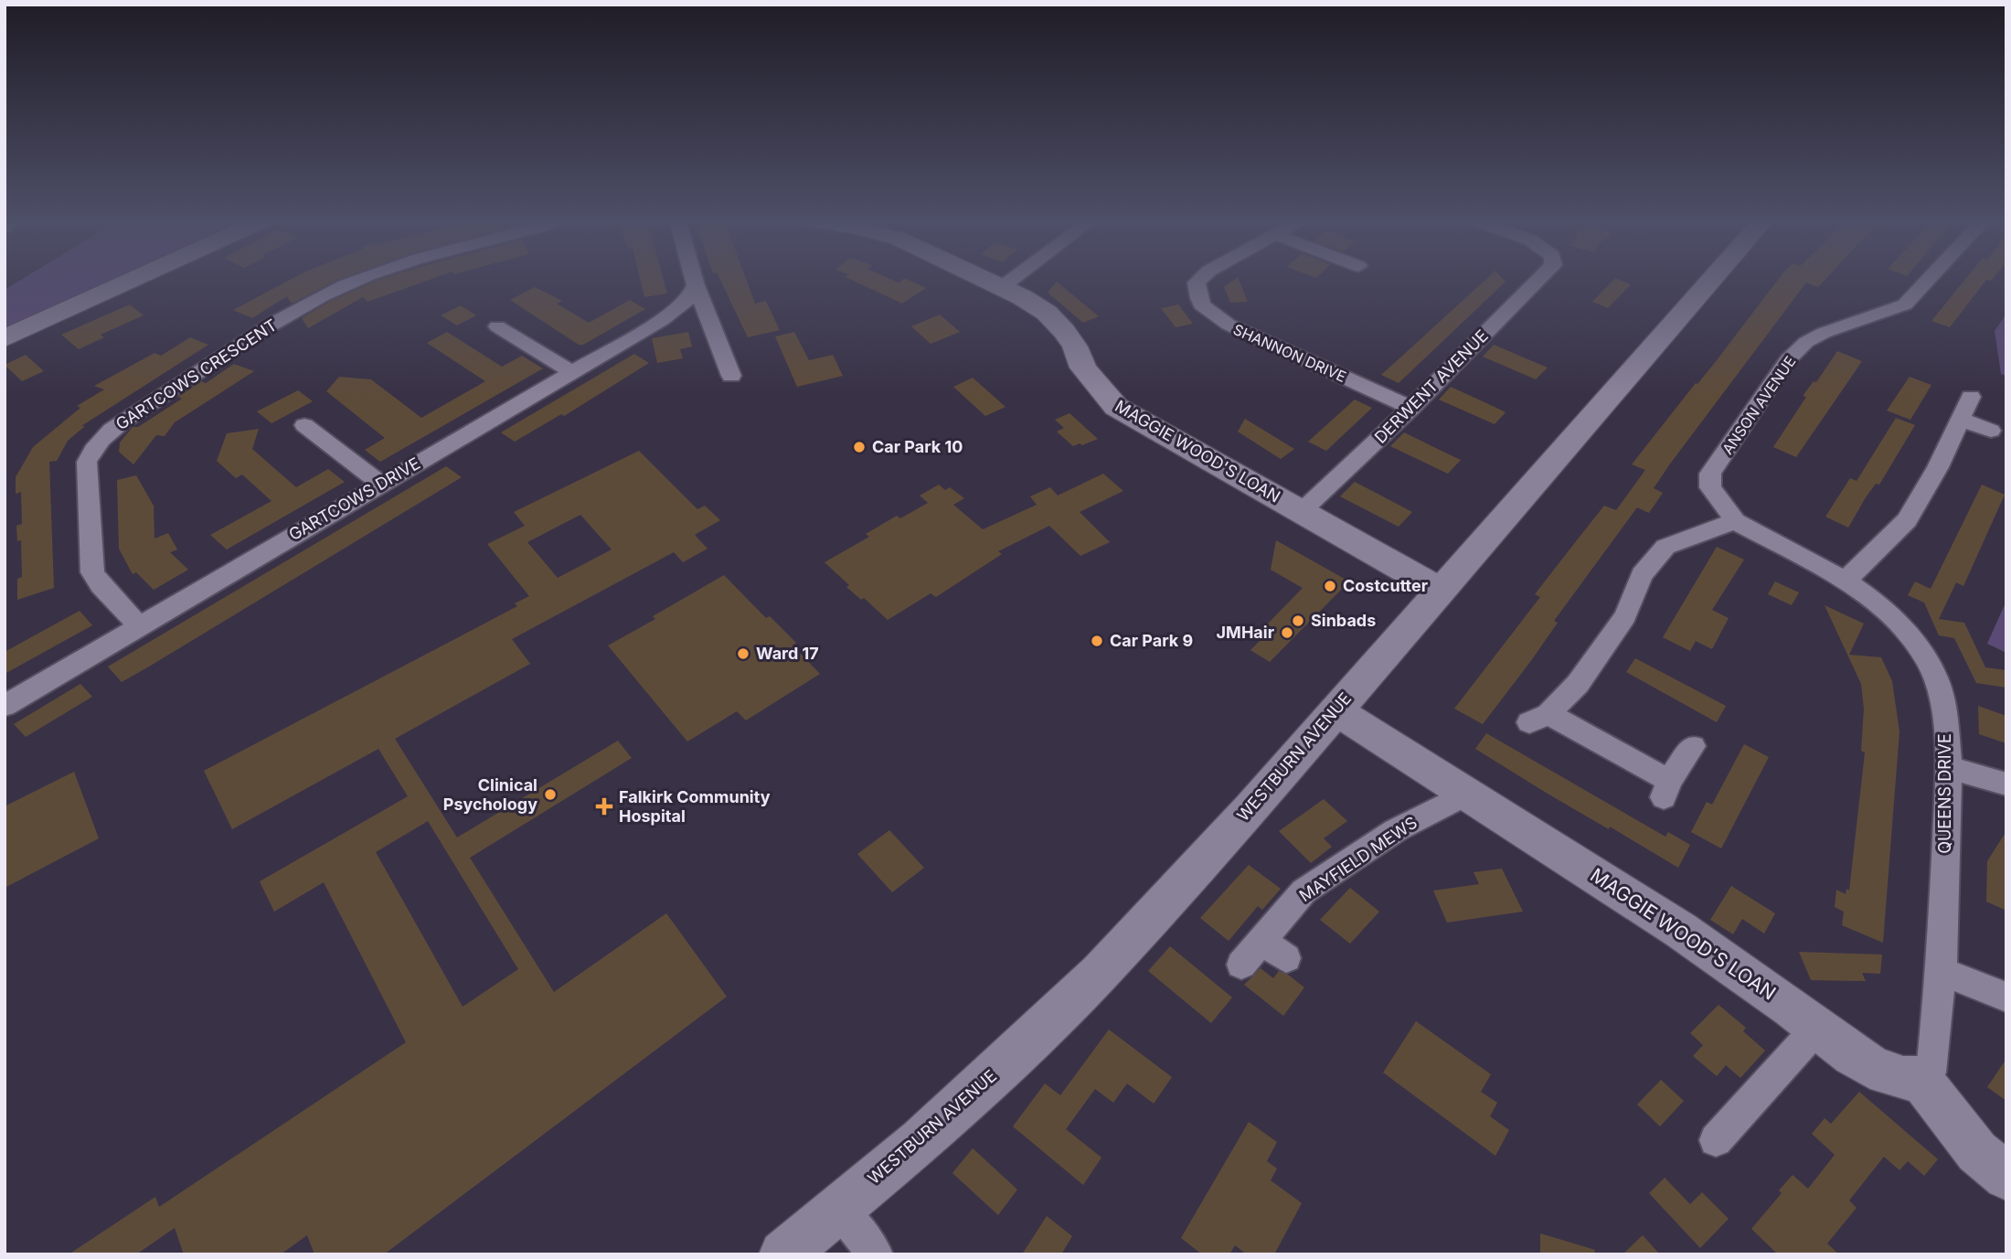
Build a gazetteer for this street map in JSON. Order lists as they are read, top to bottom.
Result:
{
  "streets": {
    "street": [
      "SHANNON DRIVE",
      "GARTCOWS CRESCENT",
      "DERWENT AVENUE",
      "ANSON AVENUE",
      "MAGGIE WOOD'S LOAN",
      "GARTCOWS DRIVE",
      "WESTBURN AVENUE",
      "QUEENS DRIVE",
      "MAYFIELD MEWS"
    ]
  },
  "crossings": [
    ["SHANNON DRIVE", "DERWENT AVENUE"],
    ["GARTCOWS CRESCENT", "GARTCOWS DRIVE"],
    ["DERWENT AVENUE", "MAGGIE WOOD'S LOAN"],
    ["ANSON AVENUE", "QUEENS DRIVE"],
    ["MAGGIE WOOD'S LOAN", "WESTBURN AVENUE"],
    ["MAGGIE WOOD'S LOAN", "QUEENS DRIVE"],
    ["MAGGIE WOOD'S LOAN", "MAYFIELD MEWS"]
  ],
  "places": {
    "other": [
      "Car Park 10",
      "Costcutter",
      "Sinbads",
      "JMHair",
      "Car Park 9",
      "Ward 17",
      "Clinical Psychology"
    ],
    "health": ["Falkirk Community Hospital"]
  }
}
